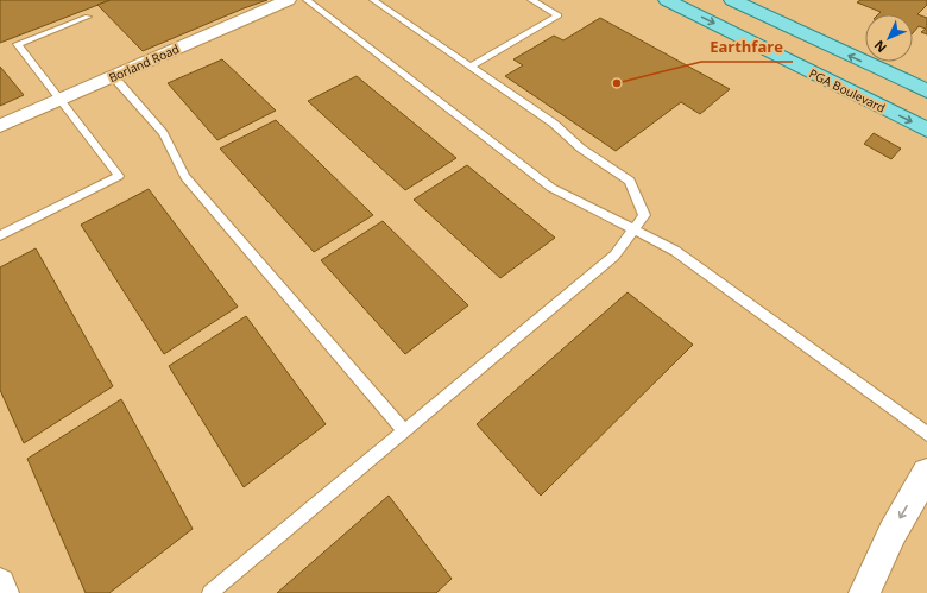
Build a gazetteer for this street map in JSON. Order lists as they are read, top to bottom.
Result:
{
  "streets": {
    "main road": ["PGA Boulevard"],
    "street": ["Borland Road"]
  },
  "places": ["Earthfare"],
  "north": "bottom left"
}
